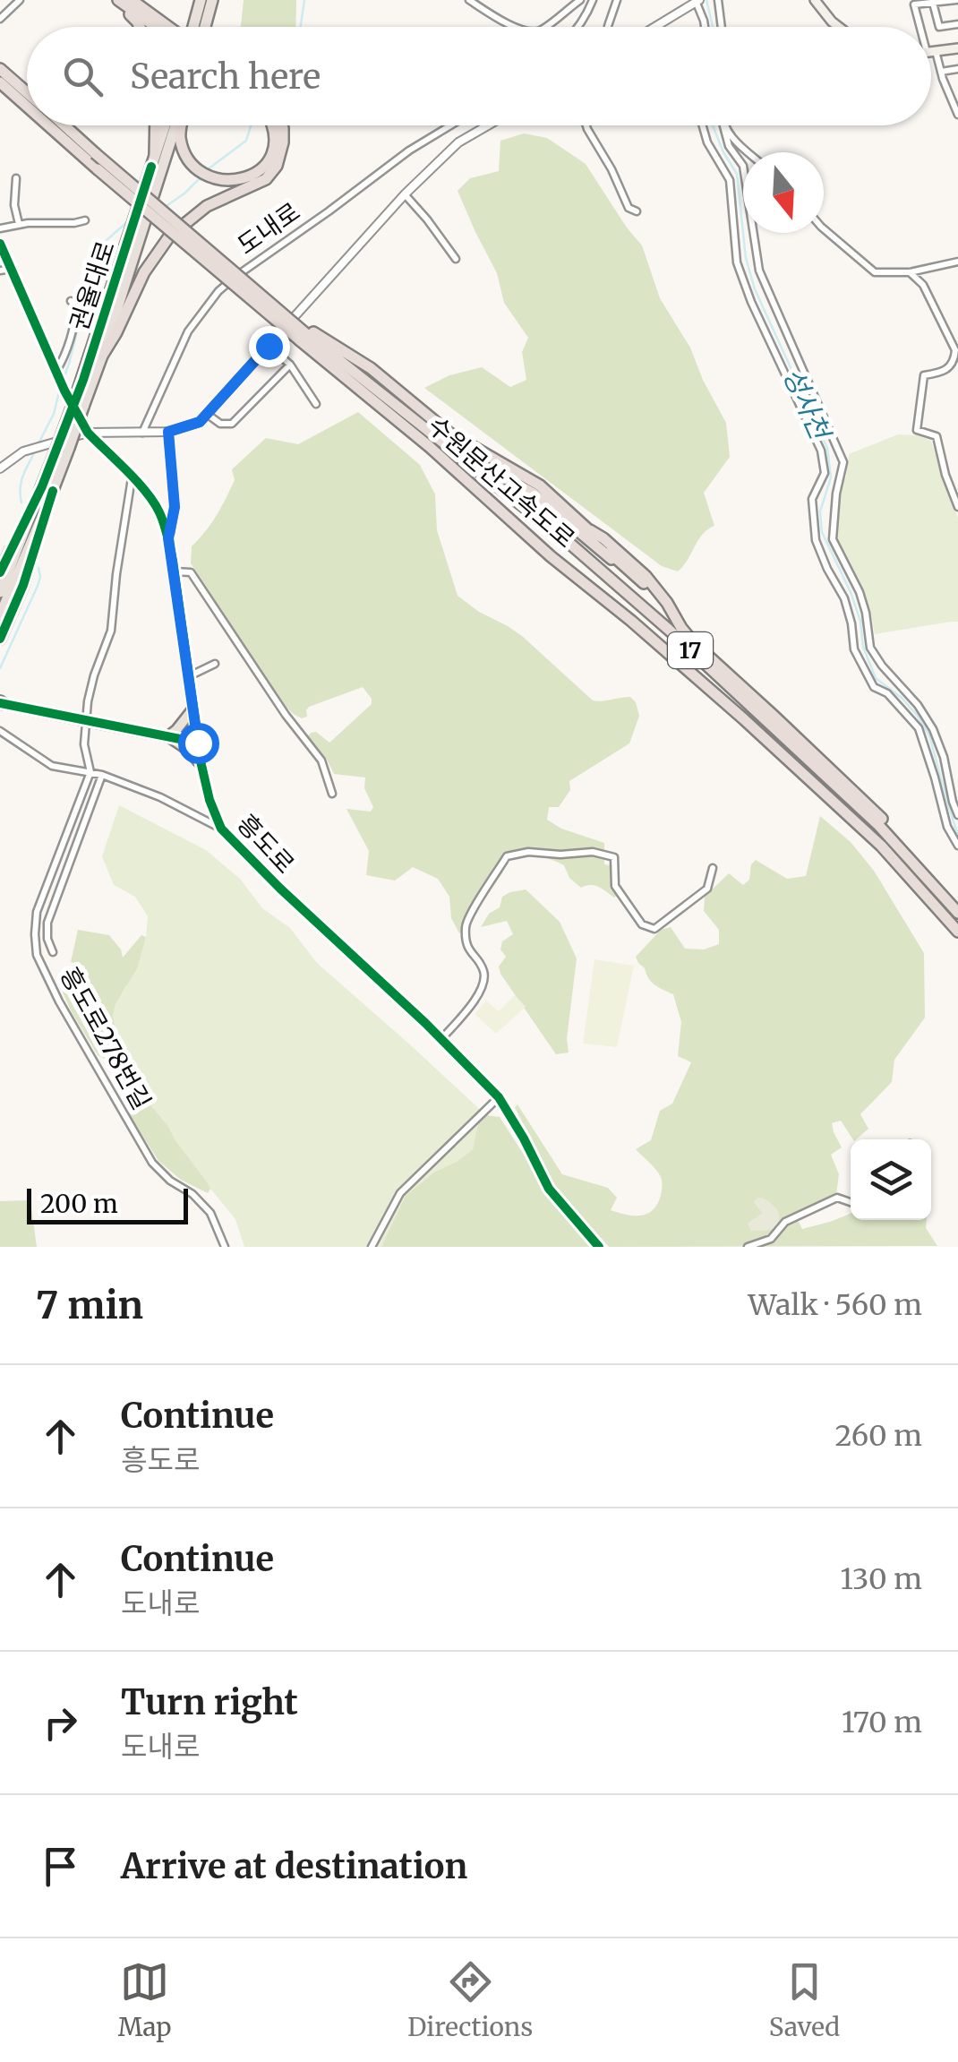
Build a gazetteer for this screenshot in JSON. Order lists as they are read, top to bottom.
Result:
{
  "streets": {
    "highway": ["권율대로", "수원문산고속도로", "17"],
    "street": ["도내로", "흥도로", "흥도로278번길"]
  },
  "water": ["성사천"],
  "scale_bar": "200 m",
  "north": "bottom",
  "page": {
    "search": "Search here",
    "scale": "200 m",
    "heading": ["7 min", "Walk · 560 m"],
    "list": [
      ["Continue", "흥도로", "260 m"],
      ["Continue", "도내로", "130 m"],
      ["Turn right", "도내로", "170 m"],
      "Arrive at destination"
    ],
    "nav": ["Map", "Directions", "Saved"]
  }
}
